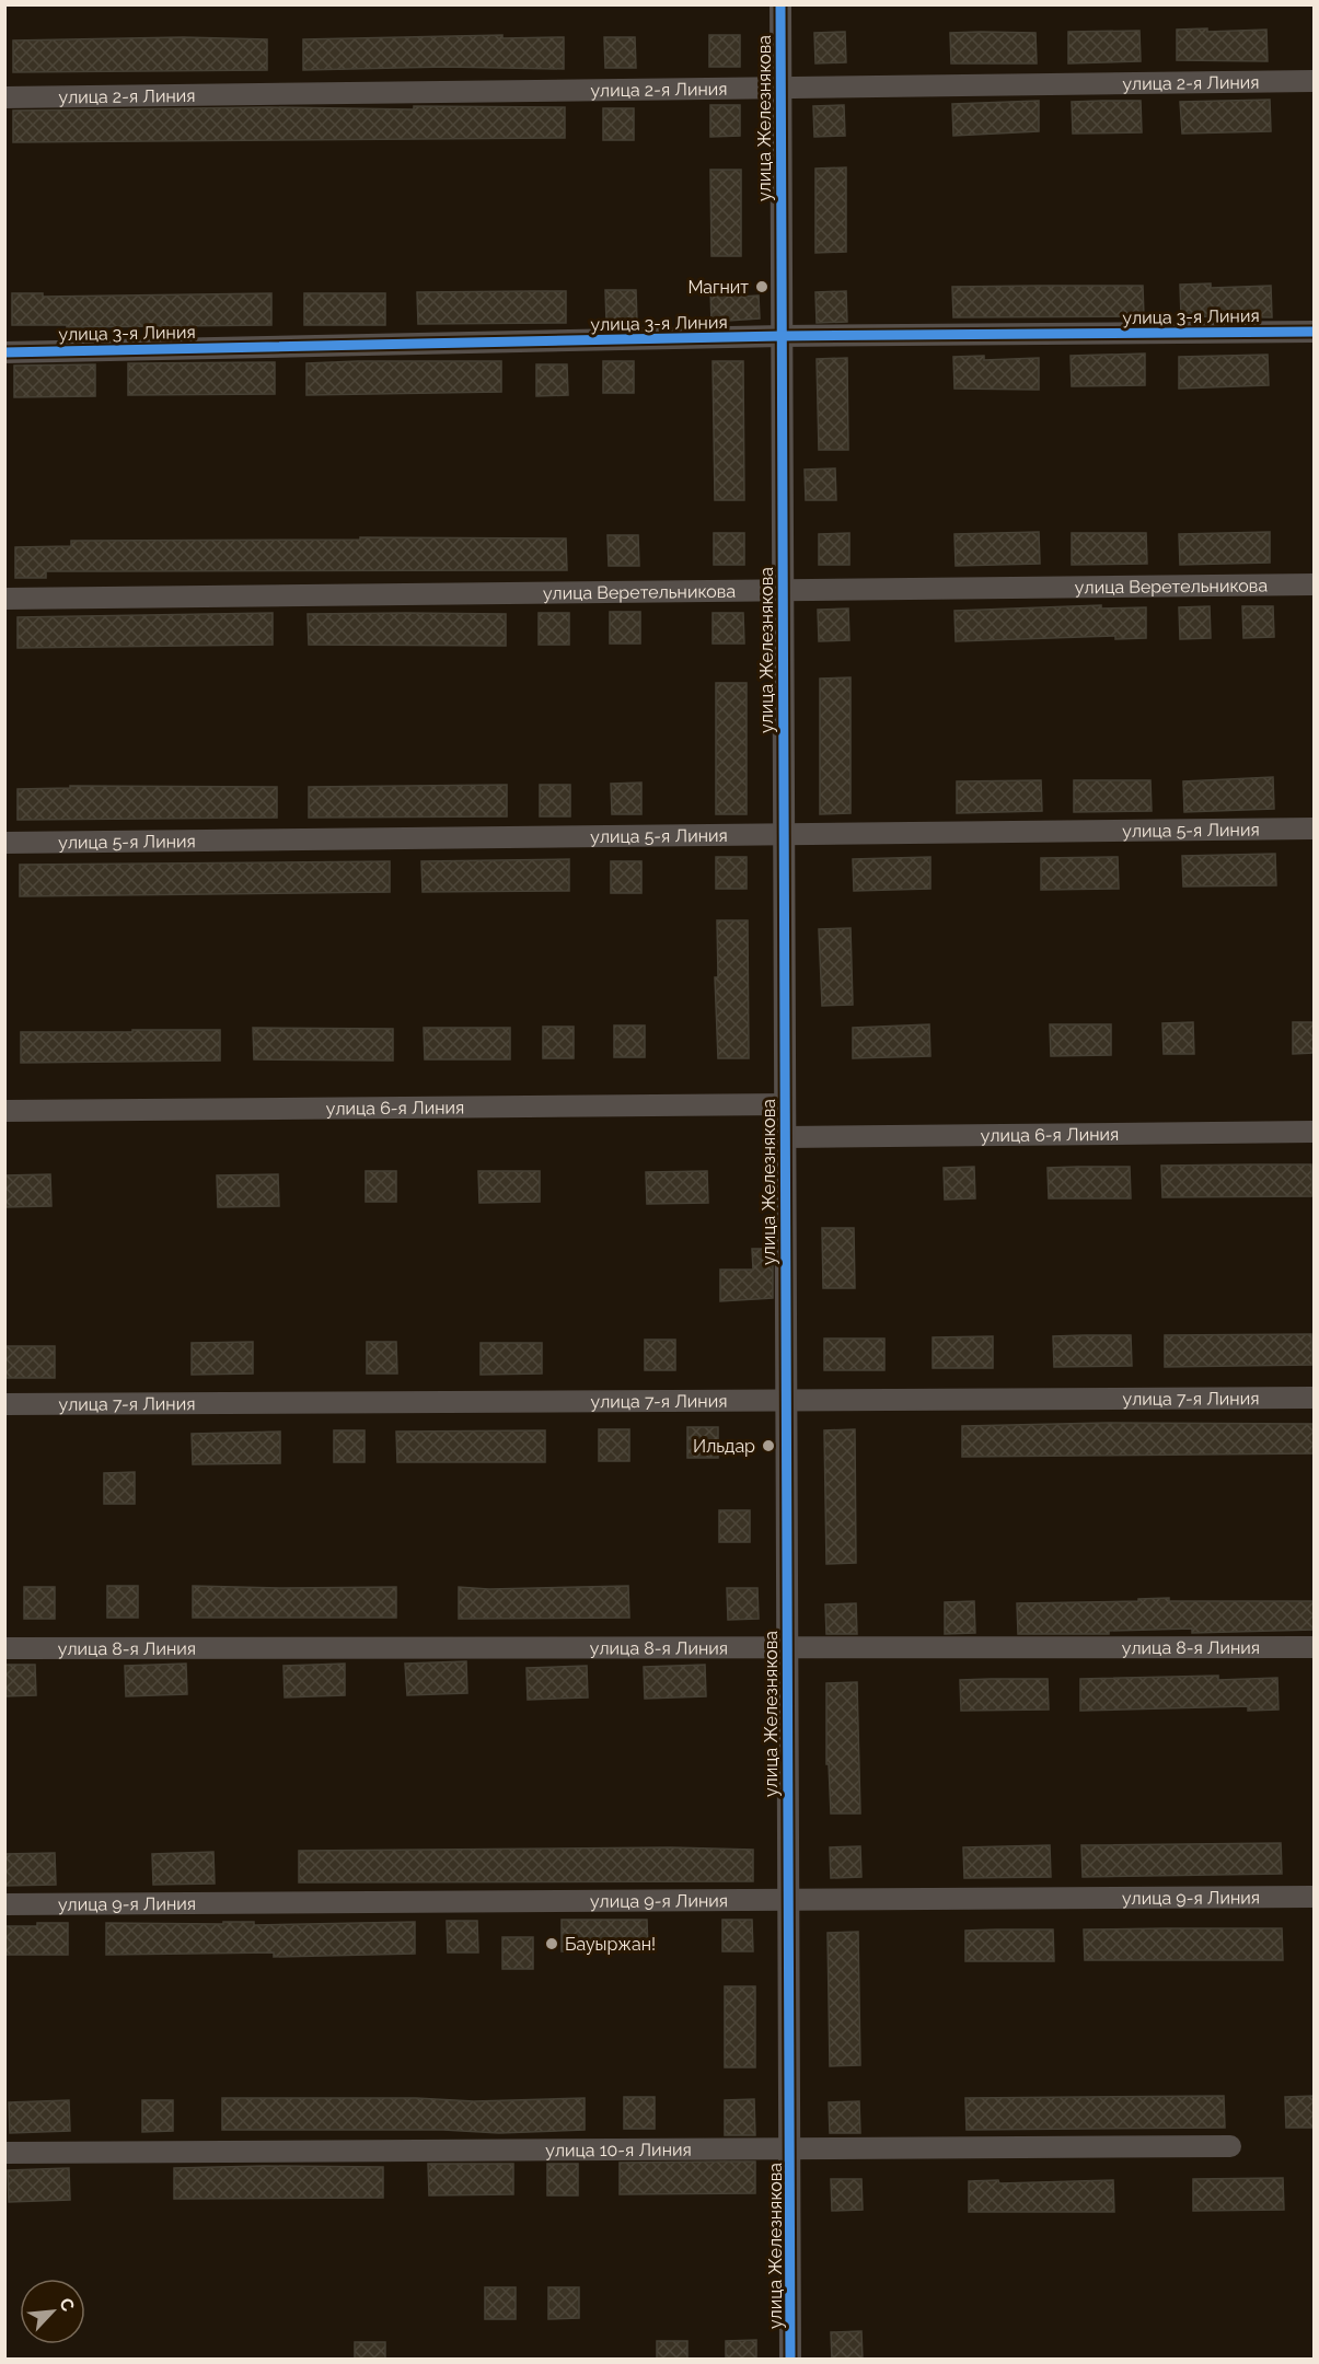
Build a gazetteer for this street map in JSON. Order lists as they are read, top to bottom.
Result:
{
  "streets": {
    "street": [
      "улица 2-я Линия",
      "улица Железнякова",
      "улица 3-я Линия",
      "улица Веретельникова",
      "улица 5-я Линия",
      "улица 6-я Линия",
      "улица 7-я Линия",
      "улица 8-я Линия",
      "улица 9-я Линия",
      "улица 10-я Линия"
    ]
  },
  "crossings": [
    ["улица 2-я Линия", "улица Железнякова"],
    ["улица Железнякова", "улица 3-я Линия"],
    ["улица Железнякова", "улица Веретельникова"],
    ["улица Железнякова", "улица 5-я Линия"],
    ["улица Железнякова", "улица 6-я Линия"],
    ["улица Железнякова", "улица 7-я Линия"],
    ["улица Железнякова", "улица 8-я Линия"],
    ["улица Железнякова", "улица 9-я Линия"],
    ["улица Железнякова", "улица 10-я Линия"]
  ],
  "places": ["Магнит", "Ильдар", "Бауыржан!"],
  "north": "top right"
}
